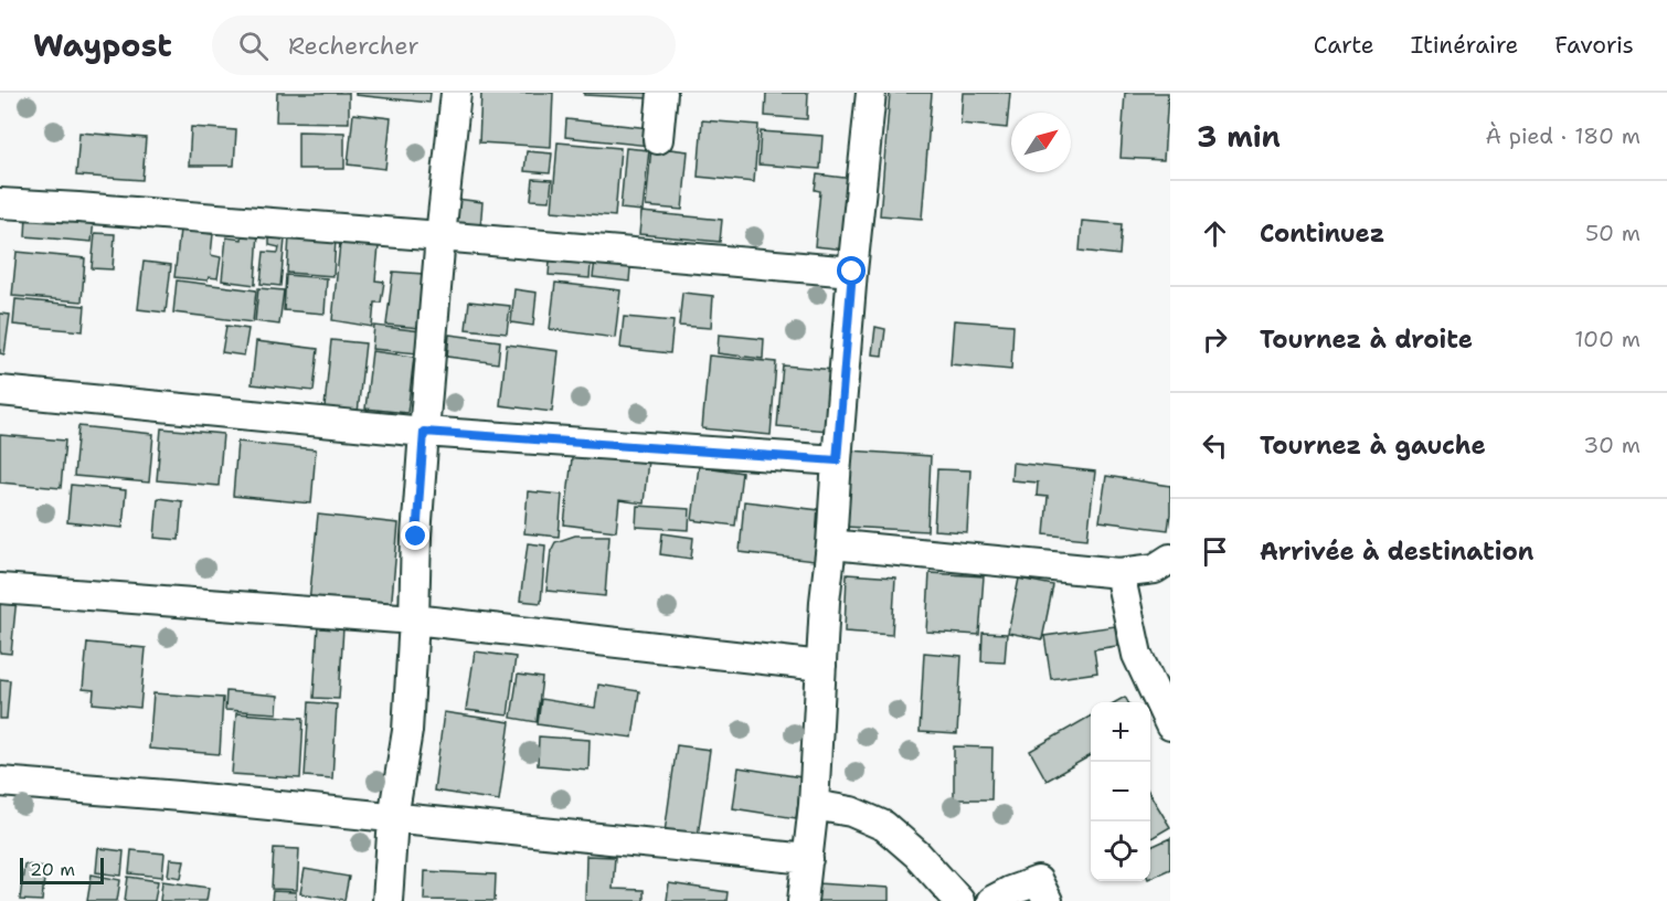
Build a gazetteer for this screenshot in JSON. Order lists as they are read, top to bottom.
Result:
{
  "scale_bar": "20 m",
  "north": "top right",
  "page": {
    "header": "Waypost",
    "search": "Rechercher",
    "nav": ["Carte", "Itinéraire", "Favoris"],
    "heading": ["3 min", "À pied · 180 m"],
    "list": [
      ["Continuez", "50 m"],
      ["Tournez à droite", "100 m"],
      ["Tournez à gauche", "30 m"],
      "Arrivée à destination"
    ],
    "map_buttons": ["+", "−"],
    "scale": "20 m"
  }
}
